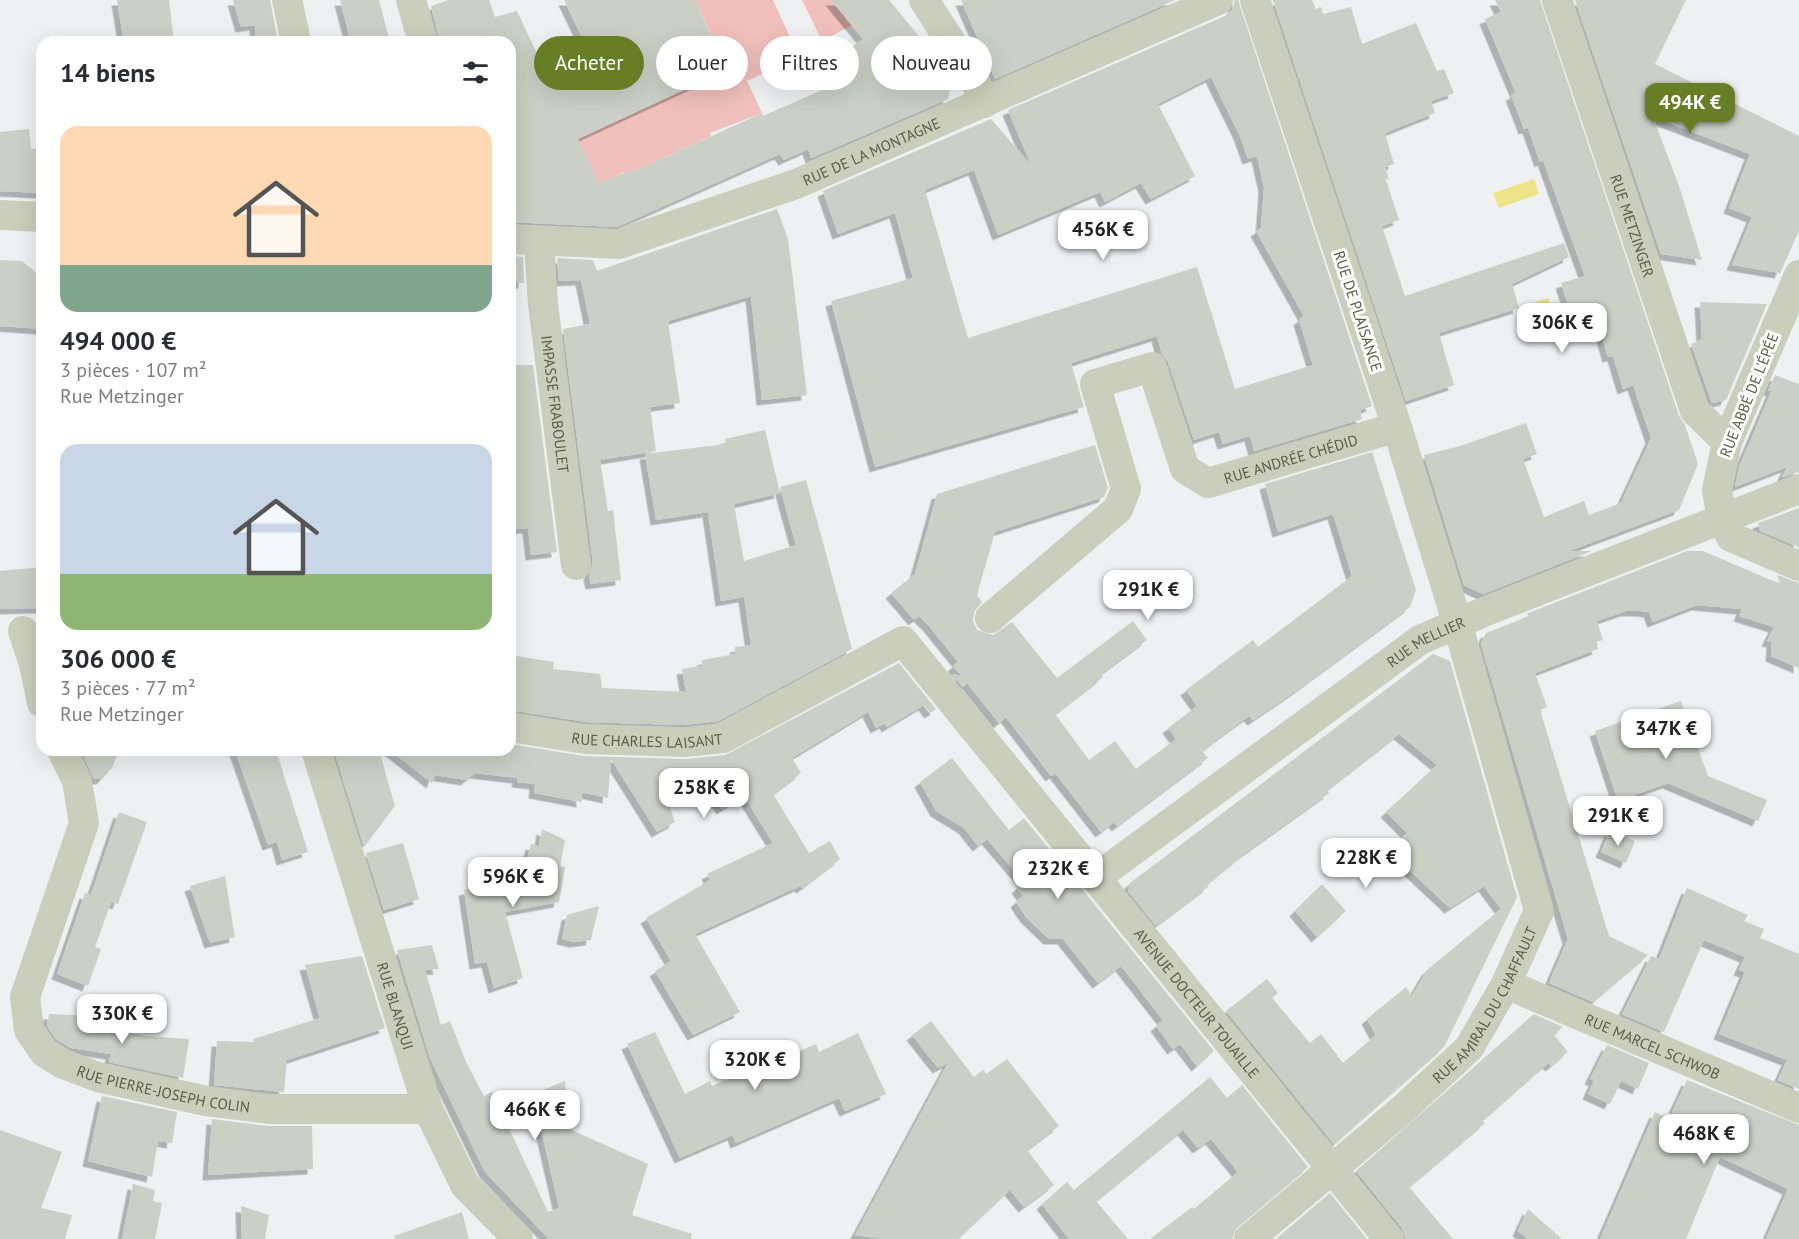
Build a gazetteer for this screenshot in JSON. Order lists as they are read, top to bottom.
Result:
{
  "streets": {
    "street": [
      "RUE DE LA MONTAGNE",
      "RUE METZINGER",
      "RUE DE PLAISANCE",
      "RUE ABBÉ DE L'ÉPÉE",
      "IMPASSE FRABOULET",
      "RUE ANDRÉE CHÉDID",
      "RUE MELLIER",
      "RUE CHARLES LAISANT",
      "AVENUE DOCTEUR TOUAILLE",
      "RUE AMIRAL DU CHAFFAULT",
      "RUE BLANQUI",
      "RUE MARCEL SCHWOB",
      "RUE PIERRE-JOSEPH COLIN"
    ]
  },
  "crossings": [
    ["RUE DE LA MONTAGNE", "IMPASSE FRABOULET"],
    ["RUE METZINGER", "RUE ABBÉ DE L'ÉPÉE"],
    ["RUE DE PLAISANCE", "RUE ANDRÉE CHÉDID"],
    ["RUE DE PLAISANCE", "RUE MELLIER"],
    ["RUE DE PLAISANCE", "RUE AMIRAL DU CHAFFAULT"],
    ["RUE ABBÉ DE L'ÉPÉE", "RUE MELLIER"],
    ["RUE MELLIER", "AVENUE DOCTEUR TOUAILLE"],
    ["RUE MELLIER", "RUE AMIRAL DU CHAFFAULT"],
    ["RUE CHARLES LAISANT", "AVENUE DOCTEUR TOUAILLE"],
    ["AVENUE DOCTEUR TOUAILLE", "RUE AMIRAL DU CHAFFAULT"],
    ["RUE AMIRAL DU CHAFFAULT", "RUE MARCEL SCHWOB"],
    ["RUE BLANQUI", "RUE PIERRE-JOSEPH COLIN"]
  ],
  "page": {
    "chip": [
      "Acheter",
      "Louer",
      "Filtres",
      "Nouveau"
    ],
    "heading": "14 biens",
    "price": [
      "494K €",
      "456K €",
      "306K €",
      "291K €",
      "347K €",
      "258K €",
      "291K €",
      "228K €",
      "232K €",
      "596K €",
      "330K €",
      "320K €",
      "466K €",
      "468K €"
    ],
    "list": [
      {
        "name": "494 000 €",
        "note": "3 pièces · 107 m² · Rue Metzinger"
      },
      {
        "name": "306 000 €",
        "note": "3 pièces · 77 m² · Rue Metzinger"
      }
    ]
  }
}
